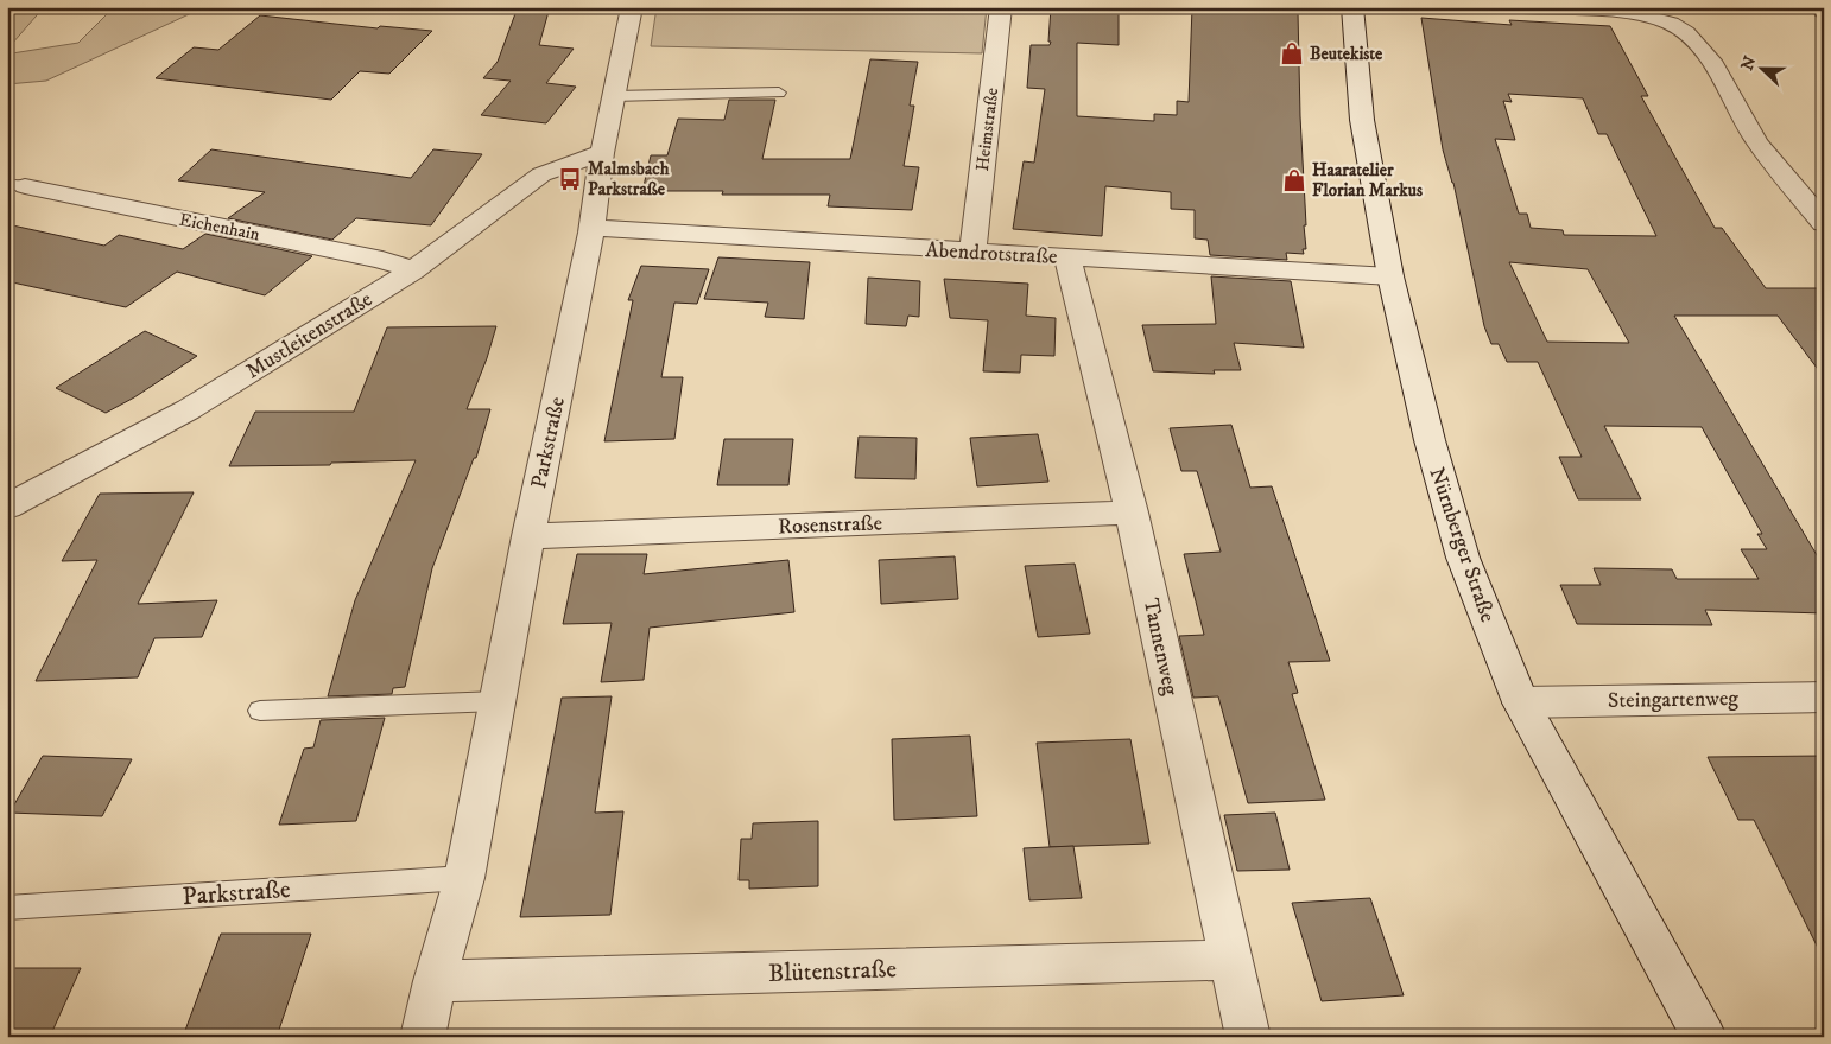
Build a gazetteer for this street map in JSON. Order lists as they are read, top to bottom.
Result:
{
  "streets": {
    "street": [
      "Heimstraße",
      "Eichenhain",
      "Abendrotstraße",
      "Mustleitenstraße",
      "Parkstraße",
      "Rosenstraße",
      "Nürnberger Straße",
      "Tannenweg",
      "Steingartenweg",
      "Blütenstraße"
    ]
  },
  "crossings": [
    ["Heimstraße", "Abendrotstraße"],
    ["Eichenhain", "Mustleitenstraße"],
    ["Abendrotstraße", "Parkstraße"],
    ["Abendrotstraße", "Nürnberger Straße"],
    ["Abendrotstraße", "Tannenweg"],
    ["Mustleitenstraße", "Parkstraße"],
    ["Parkstraße", "Rosenstraße"],
    ["Parkstraße", "Blütenstraße"],
    ["Rosenstraße", "Tannenweg"],
    ["Nürnberger Straße", "Steingartenweg"],
    ["Tannenweg", "Blütenstraße"]
  ],
  "places": {
    "shop": ["Beutekiste", "Haaratelier Florian Markus"],
    "bus stop": ["Malmsbach Parkstraße"]
  },
  "north": "left"
}
